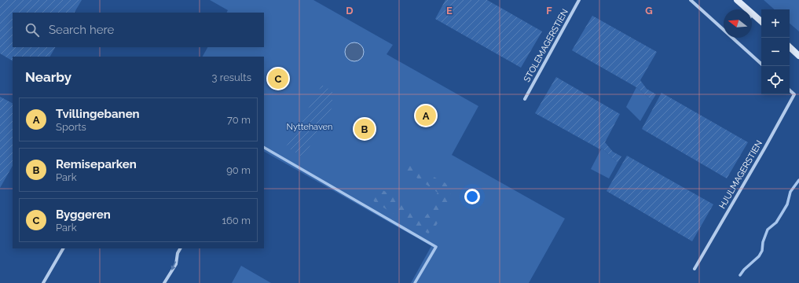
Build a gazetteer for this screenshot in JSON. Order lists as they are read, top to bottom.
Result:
{
  "streets": {
    "street": ["STOLEMAGERSTIEN", "HJULMAGERSTIEN"]
  },
  "parks": ["Nyttehaven"],
  "north": "left",
  "page": {
    "map_buttons": ["+", "−"],
    "search": "Search here",
    "heading": ["Nearby", "3 results"],
    "pins": ["C", "A", "B"],
    "list": [
      {
        "mark": "A",
        "name": "Tvillingebanen",
        "note": "Sports",
        "value": "70 m"
      },
      {
        "mark": "B",
        "name": "Remiseparken",
        "note": "Park",
        "value": "90 m"
      },
      {
        "mark": "C",
        "name": "Byggeren",
        "note": "Park",
        "value": "160 m"
      }
    ]
  },
  "grid": {
    "columns": [
      "D",
      "E",
      "F",
      "G"
    ]
  }
}
